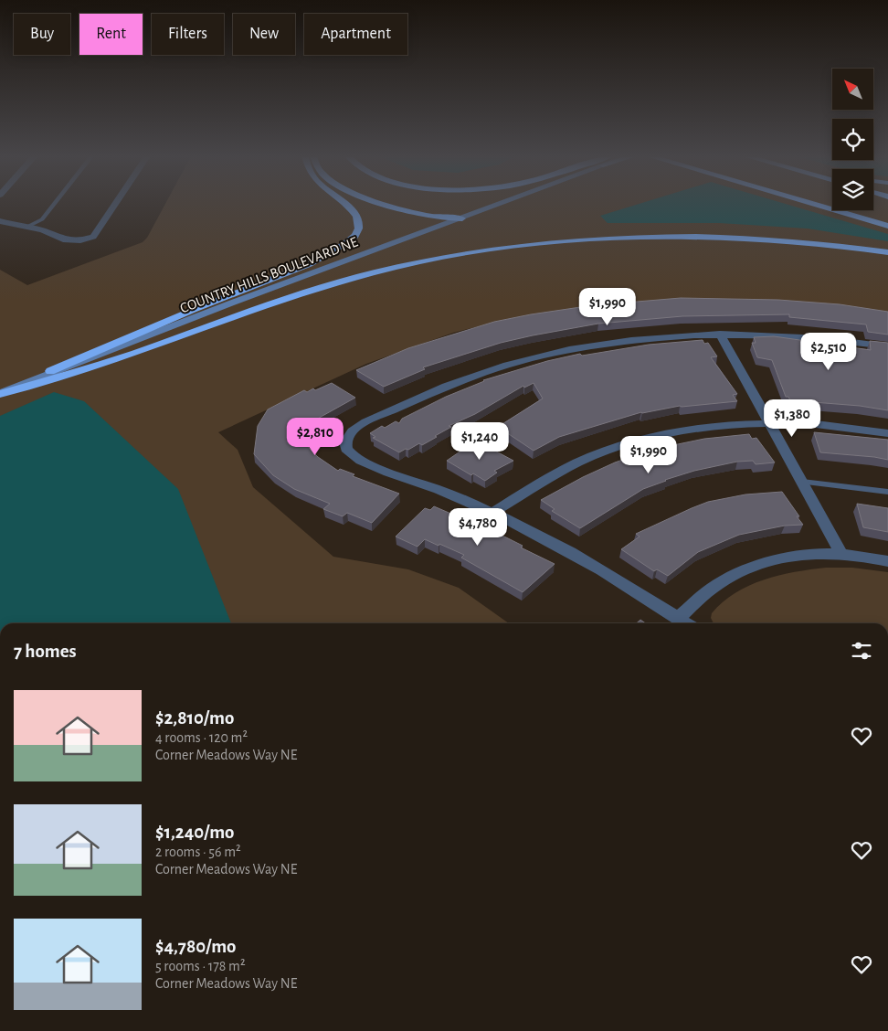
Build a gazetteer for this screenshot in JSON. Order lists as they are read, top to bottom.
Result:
{
  "streets": {
    "main road": ["COUNTRY HILLS BOULEVARD NE"]
  },
  "north": "top left",
  "page": {
    "chip": [
      "Buy",
      "Rent",
      "Filters",
      "New",
      "Apartment"
    ],
    "price": [
      "$1,990",
      "$2,510",
      "$1,380",
      "$2,810",
      "$1,240",
      "$1,990",
      "$4,780"
    ],
    "heading": "7 homes",
    "list": [
      {
        "name": "$2,810/mo",
        "note": "4 rooms · 120 m² · Corner Meadows Way NE"
      },
      {
        "name": "$1,240/mo",
        "note": "2 rooms · 56 m² · Corner Meadows Way NE"
      },
      {
        "name": "$4,780/mo",
        "note": "5 rooms · 178 m² · Corner Meadows Way NE"
      }
    ]
  }
}
